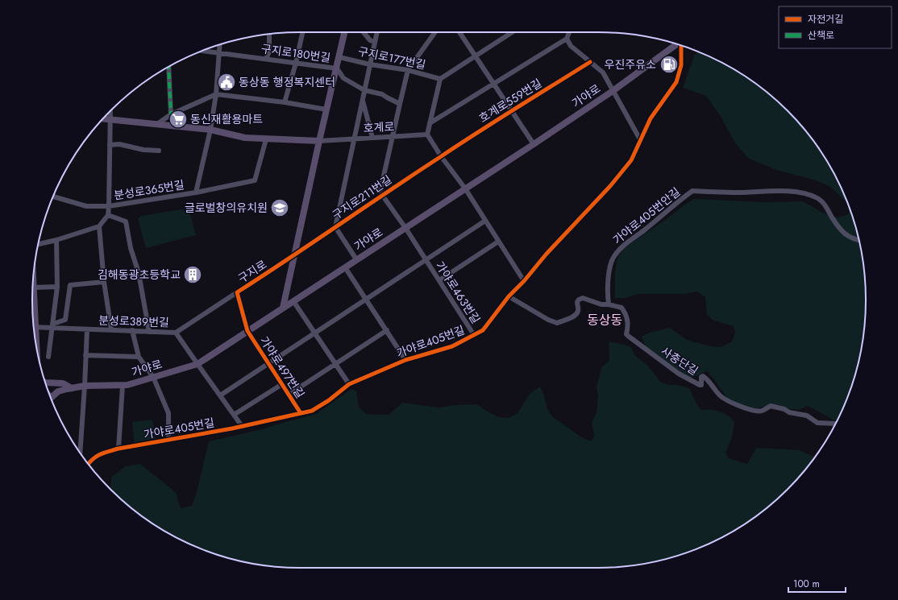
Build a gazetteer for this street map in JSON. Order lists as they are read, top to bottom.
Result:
{
  "streets": {
    "main road": ["가야로", "호계로"],
    "street": [
      "구지로180번길",
      "구지로177번길",
      "호계로559번길",
      "분성로365번길",
      "구지로211번길",
      "가야로405번안길",
      "구지로",
      "가야로463번길",
      "분성로389번길",
      "가야로405번길",
      "사충단길",
      "가야로497번길"
    ]
  },
  "crossings": [
    ["구지로177번길", "구지로211번길"],
    ["가야로", "구지로211번길"],
    ["가야로", "구지로"],
    ["가야로", "가야로463번길"],
    ["가야로", "분성로389번길"],
    ["가야로", "가야로497번길"],
    ["호계로559번길", "구지로211번길"],
    ["호계로", "분성로365번길"],
    ["호계로", "구지로211번길"],
    ["구지로211번길", "구지로"],
    ["구지로211번길", "가야로463번길"],
    ["가야로405번안길", "사충단길"],
    ["구지로", "가야로497번길"],
    ["가야로463번길", "가야로405번길"],
    ["가야로463번길", "가야로497번길"],
    ["분성로389번길", "가야로405번길"],
    ["분성로389번길", "가야로497번길"],
    ["가야로405번길", "가야로497번길"]
  ],
  "districts": ["동상동"],
  "places": {
    "fuel station": ["우진주유소"],
    "public building": ["동상동 행정복지센터"],
    "supermarket": ["동신재활용마트"],
    "school or university": ["글로벌창의유치원"],
    "building": ["김해동광초등학교"]
  },
  "legend": ["자전거길", "산책로"],
  "scale_bar": "100 m"
}
